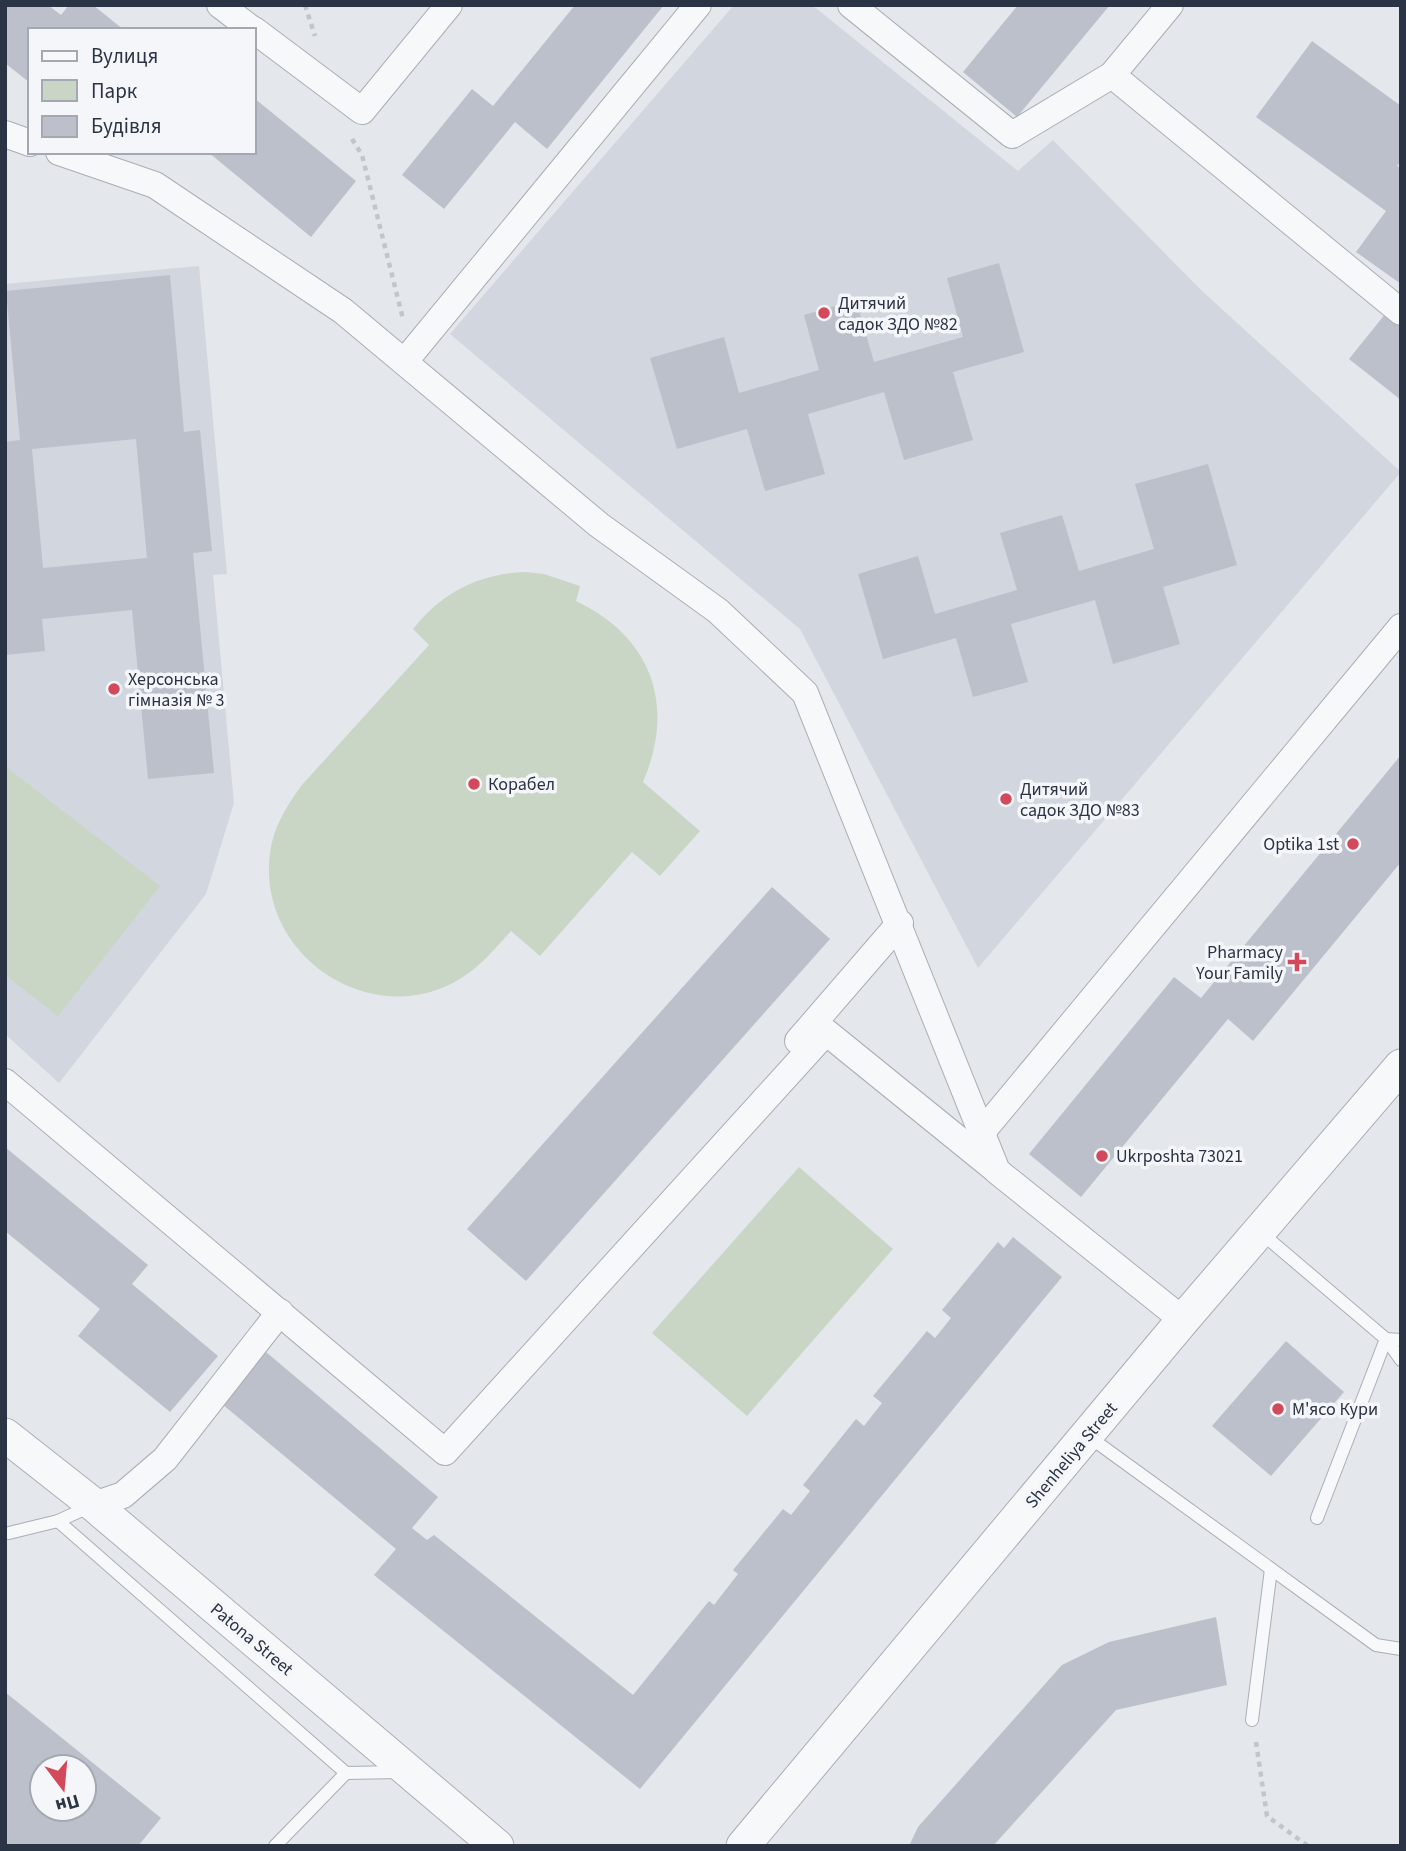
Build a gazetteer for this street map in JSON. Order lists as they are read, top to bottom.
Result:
{
  "streets": {
    "street": ["Shenheliya Street", "Patona Street"]
  },
  "places": {
    "other": [
      "Дитячий садок ЗДО №82",
      "Херсонська гімназія № 3",
      "Корабел",
      "Дитячий садок ЗДО №83",
      "Оptika 1st",
      "Ukrposhta 73021",
      "М'ясо Кури"
    ],
    "health": ["Pharmacy Your Family"]
  },
  "legend": ["Вулиця", "Парк", "Будівля"],
  "north": "bottom"
}
